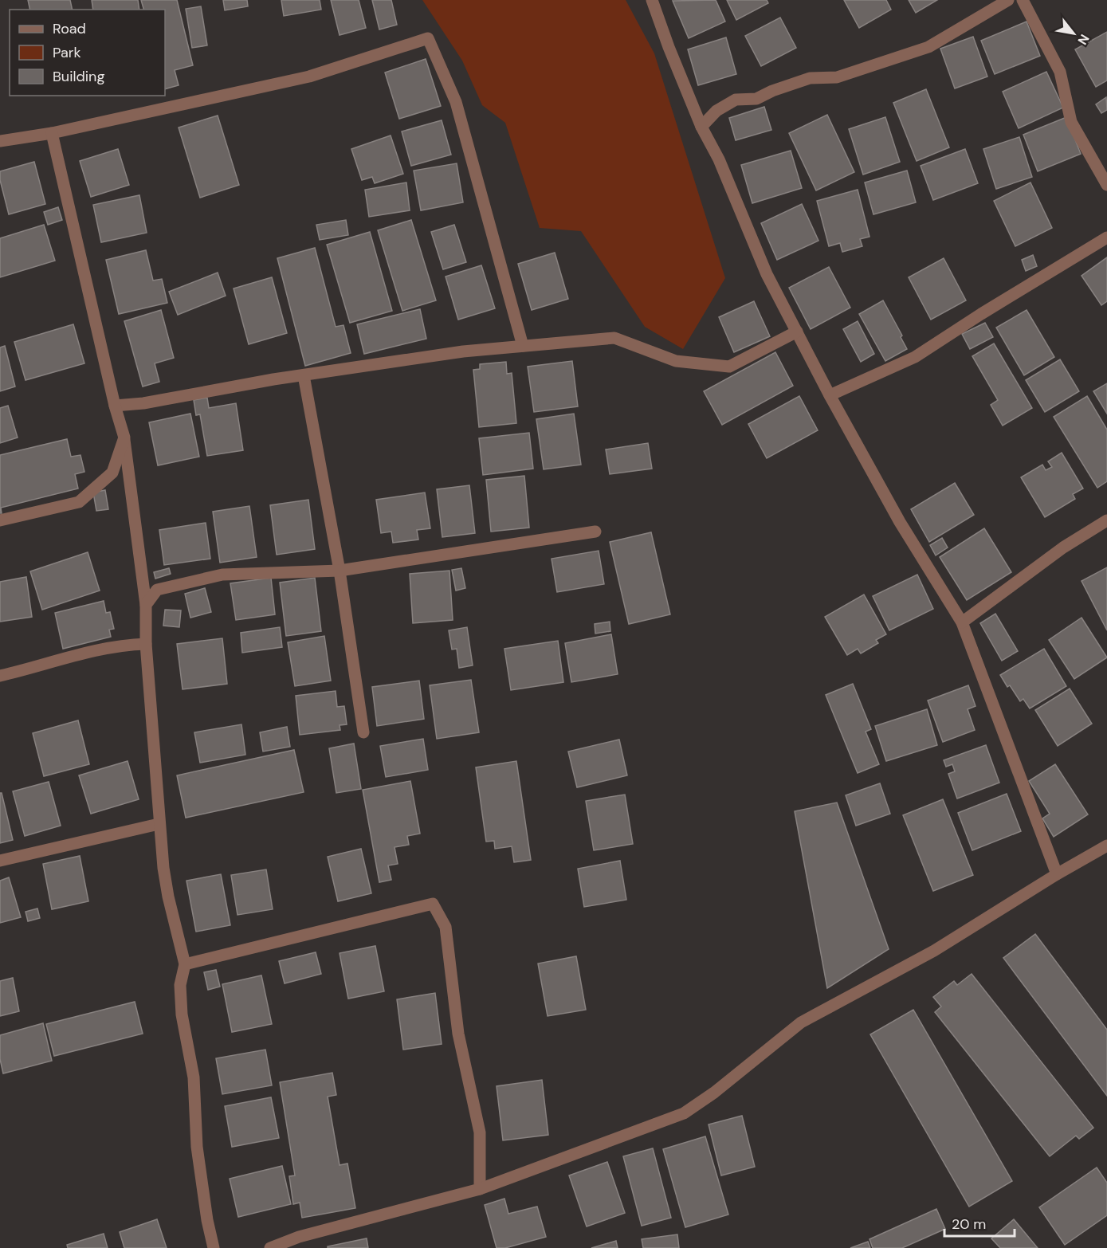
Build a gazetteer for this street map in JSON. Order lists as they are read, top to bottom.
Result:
{
  "legend": ["Road", "Park", "Building"],
  "scale_bar": "20 m",
  "north": "bottom right"
}
